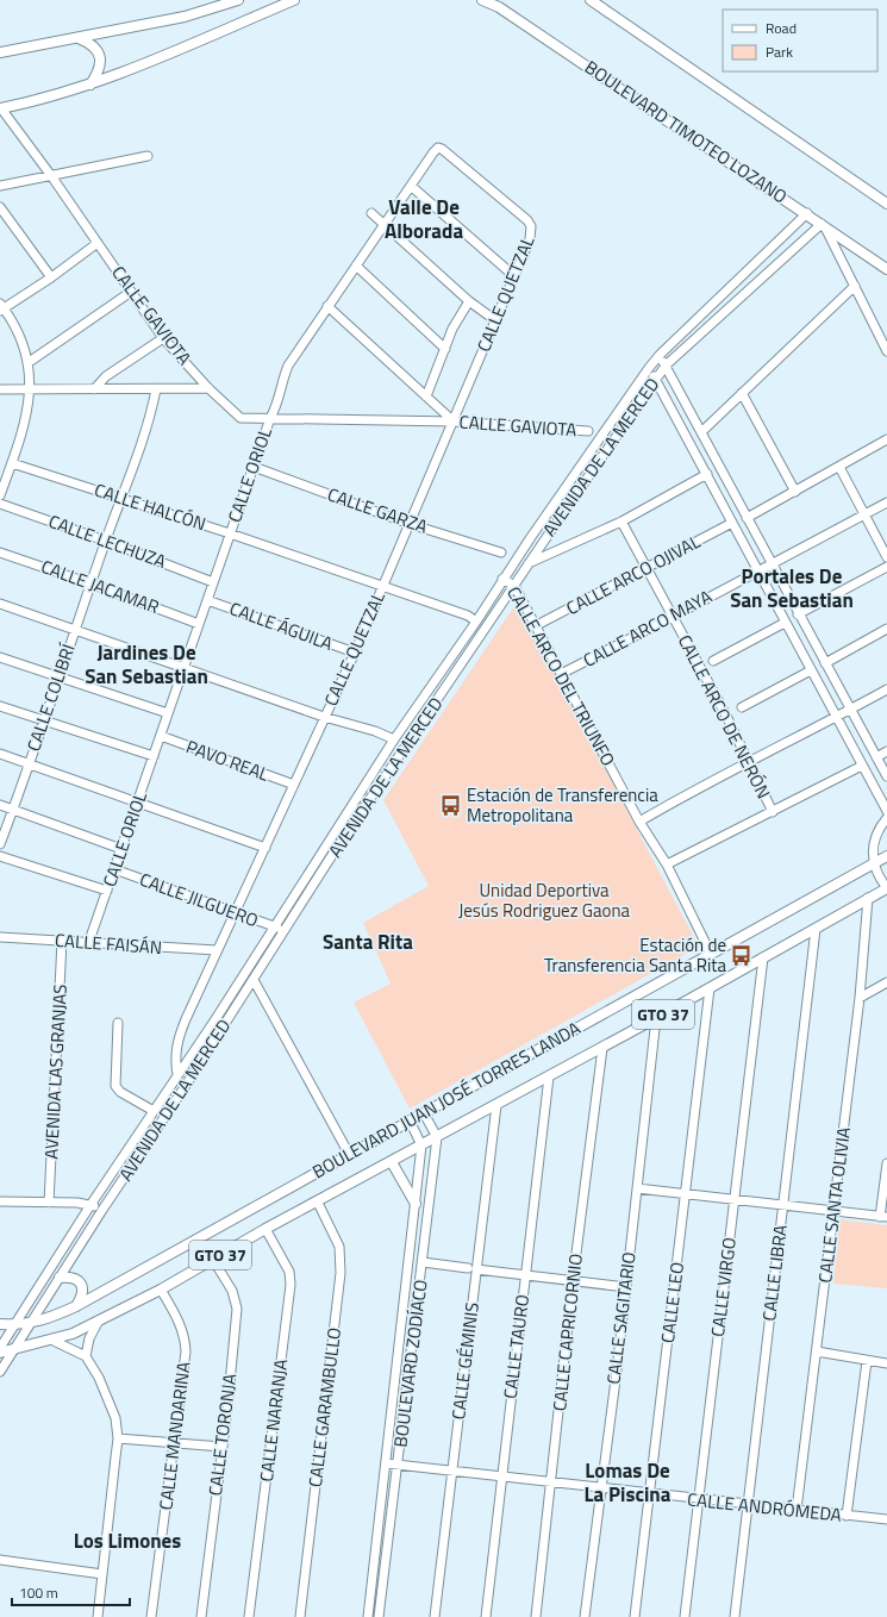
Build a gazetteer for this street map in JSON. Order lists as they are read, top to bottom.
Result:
{
  "streets": {
    "main road": ["BOULEVARD TIMOTEO LOZANO", "GTO 37", "BOULEVARD JUAN JOSÉ TORRES LANDA"],
    "street": [
      "CALLE QUETZAL",
      "CALLE GAVIOTA",
      "AVENIDA DE LA MERCED",
      "CALLE ORIOL",
      "CALLE HALCÓN",
      "CALLE GARZA",
      "CALLE LECHUZA",
      "CALLE ARCO OJIVAL",
      "CALLE JACAMAR",
      "CALLE ÁGUILA",
      "CALLE ARCO MAYA",
      "CALLE ARCO DEL TRIUNFO",
      "CALLE COLIBRÍ",
      "CALLE ARCO DE NERÓN",
      "PAVO REAL",
      "CALLE JILGUERO",
      "CALLE FAISÁN",
      "AVENIDA LAS GRANJAS",
      "CALLE SANTA OLIVIA",
      "CALLE LIBRA",
      "CALLE VIRGO",
      "CALLE LEO",
      "CALLE SAGITARIO",
      "CALLE CAPRICORNIO",
      "CALLE TAURO",
      "CALLE GÉMINIS",
      "BOULEVARD ZODÍACO",
      "CALLE GARAMBULLO",
      "CALLE NARANJA",
      "CALLE TORONJA",
      "CALLE MANDARINA",
      "CALLE ANDRÓMEDA"
    ]
  },
  "crossings": [
    ["BOULEVARD TIMOTEO LOZANO", "AVENIDA DE LA MERCED"],
    ["CALLE QUETZAL", "CALLE GAVIOTA"],
    ["CALLE QUETZAL", "AVENIDA DE LA MERCED"],
    ["CALLE QUETZAL", "CALLE ORIOL"],
    ["CALLE QUETZAL", "CALLE HALCÓN"],
    ["CALLE QUETZAL", "CALLE GARZA"],
    ["CALLE QUETZAL", "CALLE ÁGUILA"],
    ["CALLE QUETZAL", "PAVO REAL"],
    ["CALLE QUETZAL", "CALLE JILGUERO"],
    ["CALLE QUETZAL", "CALLE FAISÁN"],
    ["CALLE GAVIOTA", "CALLE ORIOL"],
    ["AVENIDA DE LA MERCED", "CALLE HALCÓN"],
    ["AVENIDA DE LA MERCED", "CALLE ARCO DEL TRIUNFO"],
    ["AVENIDA DE LA MERCED", "CALLE JILGUERO"],
    ["AVENIDA DE LA MERCED", "BOULEVARD JUAN JOSÉ TORRES LANDA"],
    ["CALLE ORIOL", "CALLE HALCÓN"],
    ["CALLE ORIOL", "CALLE GARZA"],
    ["CALLE ORIOL", "CALLE LECHUZA"],
    ["CALLE ORIOL", "CALLE JACAMAR"],
    ["CALLE ORIOL", "CALLE ÁGUILA"],
    ["CALLE ORIOL", "PAVO REAL"],
    ["CALLE ORIOL", "CALLE JILGUERO"],
    ["CALLE ORIOL", "CALLE FAISÁN"],
    ["CALLE HALCÓN", "CALLE COLIBRÍ"],
    ["CALLE LECHUZA", "CALLE COLIBRÍ"],
    ["CALLE ARCO OJIVAL", "CALLE ARCO DEL TRIUNFO"],
    ["CALLE ARCO OJIVAL", "CALLE ARCO DE NERÓN"],
    ["CALLE JACAMAR", "CALLE COLIBRÍ"],
    ["CALLE ARCO MAYA", "CALLE ARCO DEL TRIUNFO"],
    ["CALLE ARCO MAYA", "CALLE ARCO DE NERÓN"],
    ["CALLE ARCO DEL TRIUNFO", "BOULEVARD JUAN JOSÉ TORRES LANDA"],
    ["CALLE FAISÁN", "AVENIDA LAS GRANJAS"],
    ["BOULEVARD JUAN JOSÉ TORRES LANDA", "CALLE SANTA OLIVIA"],
    ["BOULEVARD JUAN JOSÉ TORRES LANDA", "CALLE LIBRA"],
    ["BOULEVARD JUAN JOSÉ TORRES LANDA", "CALLE VIRGO"],
    ["BOULEVARD JUAN JOSÉ TORRES LANDA", "CALLE LEO"],
    ["BOULEVARD JUAN JOSÉ TORRES LANDA", "CALLE SAGITARIO"],
    ["BOULEVARD JUAN JOSÉ TORRES LANDA", "CALLE CAPRICORNIO"],
    ["BOULEVARD JUAN JOSÉ TORRES LANDA", "CALLE TAURO"],
    ["BOULEVARD JUAN JOSÉ TORRES LANDA", "CALLE GÉMINIS"],
    ["BOULEVARD JUAN JOSÉ TORRES LANDA", "BOULEVARD ZODÍACO"],
    ["BOULEVARD JUAN JOSÉ TORRES LANDA", "CALLE GARAMBULLO"],
    ["BOULEVARD JUAN JOSÉ TORRES LANDA", "CALLE NARANJA"],
    ["BOULEVARD JUAN JOSÉ TORRES LANDA", "CALLE TORONJA"],
    ["BOULEVARD JUAN JOSÉ TORRES LANDA", "CALLE MANDARINA"],
    ["CALLE SANTA OLIVIA", "CALLE ANDRÓMEDA"],
    ["CALLE LIBRA", "CALLE ANDRÓMEDA"],
    ["CALLE VIRGO", "CALLE ANDRÓMEDA"],
    ["CALLE LEO", "CALLE ANDRÓMEDA"],
    ["CALLE SAGITARIO", "CALLE ANDRÓMEDA"],
    ["CALLE CAPRICORNIO", "CALLE ANDRÓMEDA"],
    ["CALLE TAURO", "CALLE ANDRÓMEDA"],
    ["CALLE GÉMINIS", "CALLE ANDRÓMEDA"],
    ["BOULEVARD ZODÍACO", "CALLE ANDRÓMEDA"]
  ],
  "districts": [
    "Valle De Alborada",
    "Portales De San Sebastian",
    "Jardines De San Sebastian",
    "Santa Rita",
    "Lomas De La Piscina",
    "Los Limones"
  ],
  "parks": ["Unidad Deportiva Jesús Rodriguez Gaona"],
  "places": {
    "bus stop": ["Estación de Transferencia Metropolitana", "Estación de Transferencia Santa Rita"]
  },
  "legend": ["Road", "Park"],
  "scale_bar": "100 m"
}
